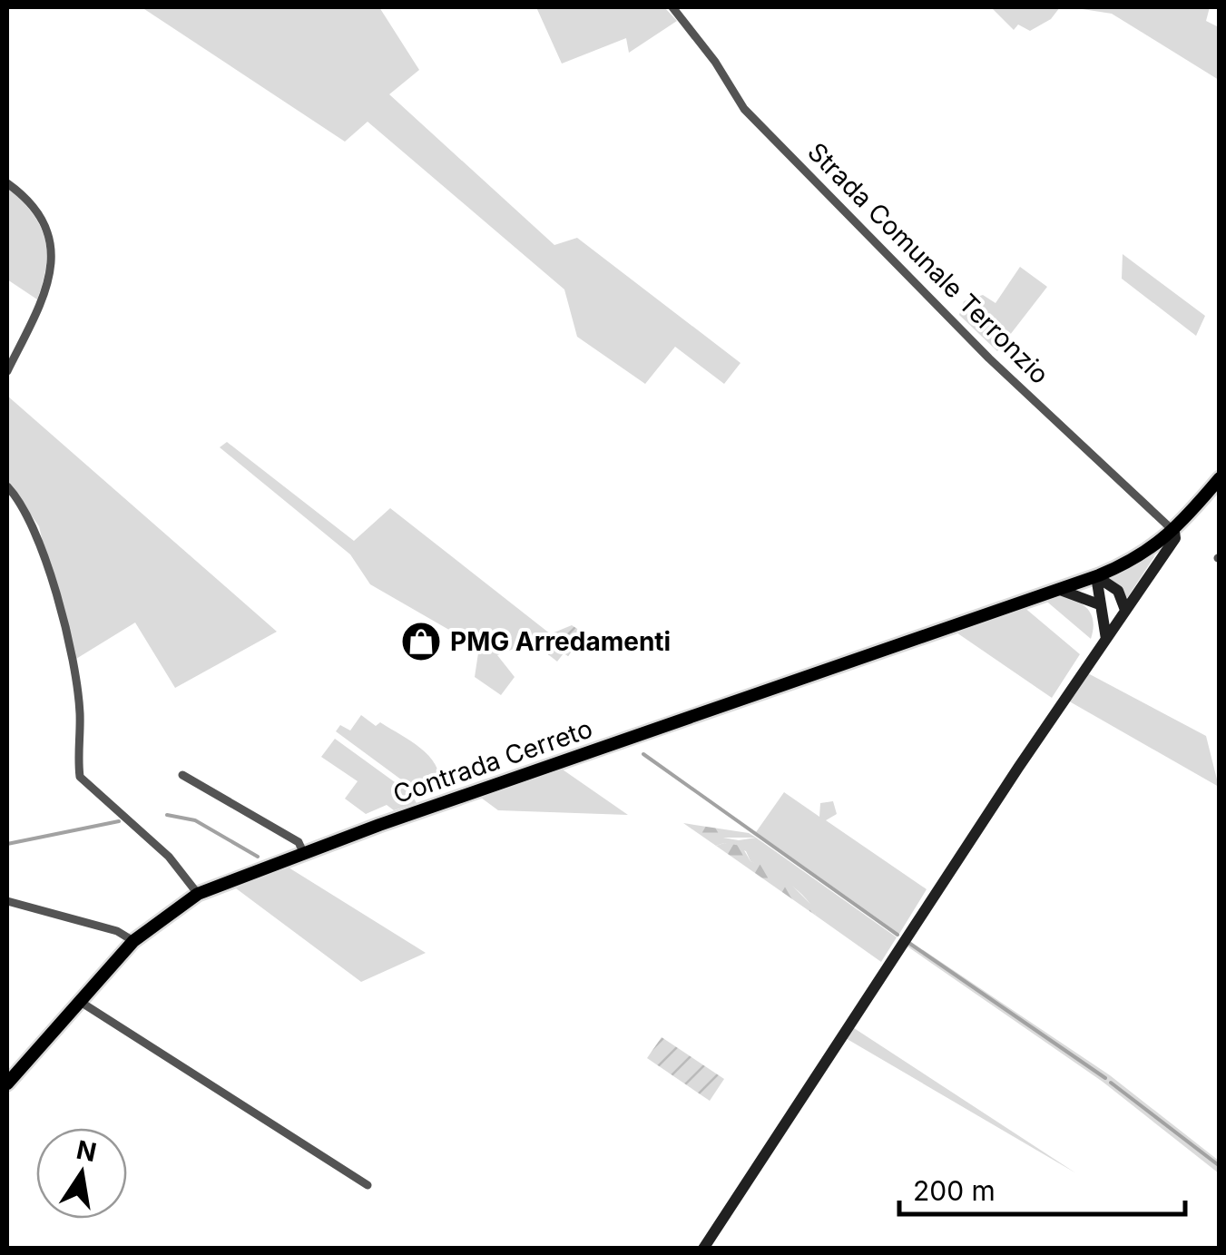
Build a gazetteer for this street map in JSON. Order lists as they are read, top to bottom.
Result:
{
  "streets": {
    "main road": ["Contrada Cerreto"],
    "street": ["Strada Comunale Terronzio"]
  },
  "crossings": [
    ["Strada Comunale Terronzio", "Contrada Cerreto"]
  ],
  "places": {
    "shop": ["PMG Arredamenti"]
  },
  "scale_bar": "200 m",
  "north": "top"
}
